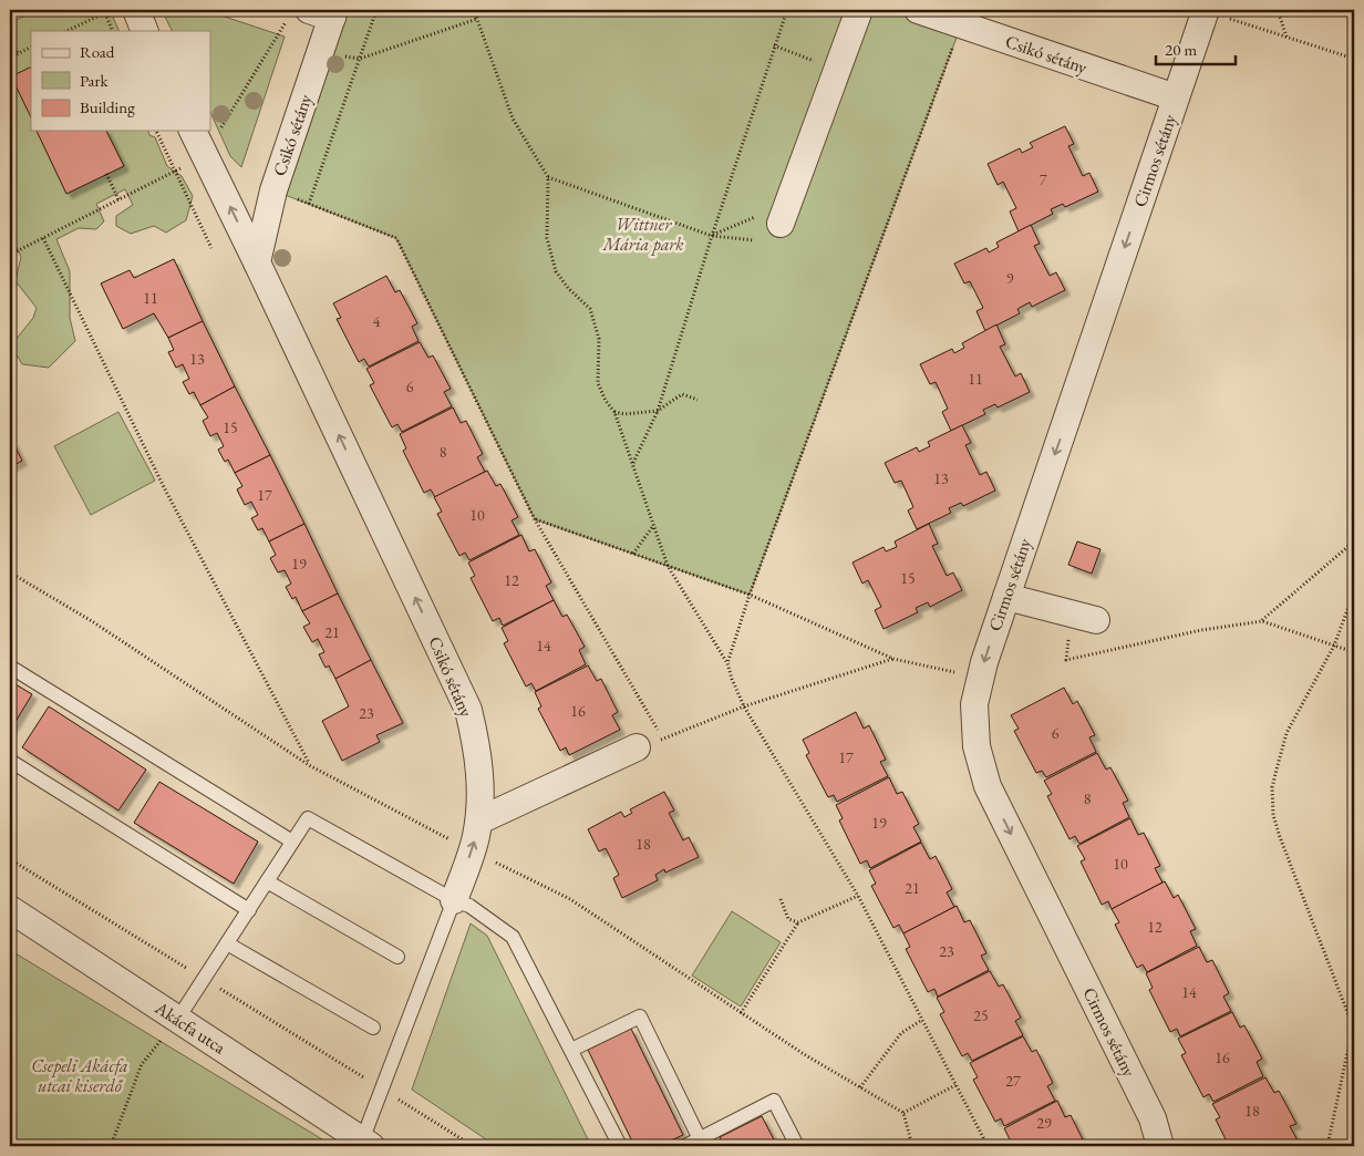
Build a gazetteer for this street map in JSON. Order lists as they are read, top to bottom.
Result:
{
  "streets": {
    "street": ["Csikó sétány", "Cirmos sétány", "Akácfa utca"]
  },
  "crossings": [
    ["Csikó sétány", "Cirmos sétány"],
    ["Csikó sétány", "Akácfa utca"]
  ],
  "one_way": ["Csikó sétány", "Cirmos sétány"],
  "parks": ["Wittner Mária park", "Csepeli Akácfa utcai kiserdő"],
  "house_numbers": [
    "7",
    "9",
    "11",
    "4",
    "13",
    "11",
    "6",
    "15",
    "8",
    "13",
    "17",
    "10",
    "19",
    "15",
    "12",
    "21",
    "14",
    "16",
    "23",
    "6",
    "17",
    "8",
    "19",
    "18",
    "10",
    "21",
    "12",
    "23",
    "14",
    "25",
    "16",
    "27",
    "18",
    "29"
  ],
  "legend": ["Road", "Park", "Building"],
  "scale_bar": "20 m"
}
